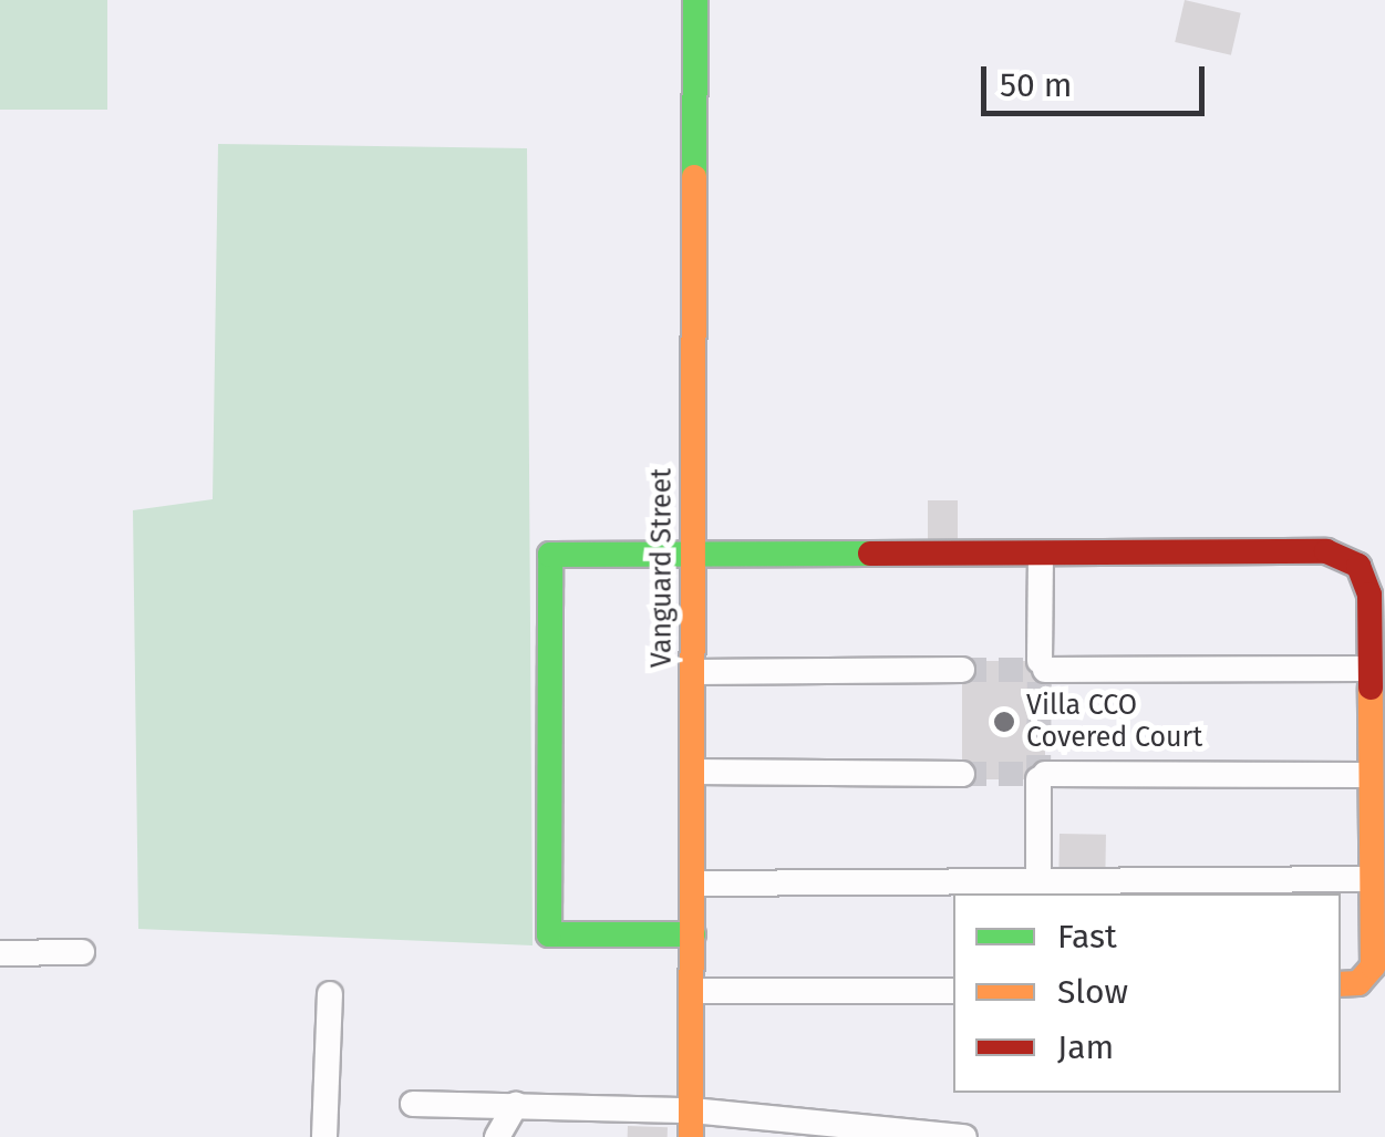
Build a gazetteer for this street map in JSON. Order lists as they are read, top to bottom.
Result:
{
  "streets": {
    "street": ["Vanguard Street"]
  },
  "places": ["Villa CCO Covered Court"],
  "legend": ["Fast", "Slow", "Jam"],
  "scale_bar": "50 m"
}
